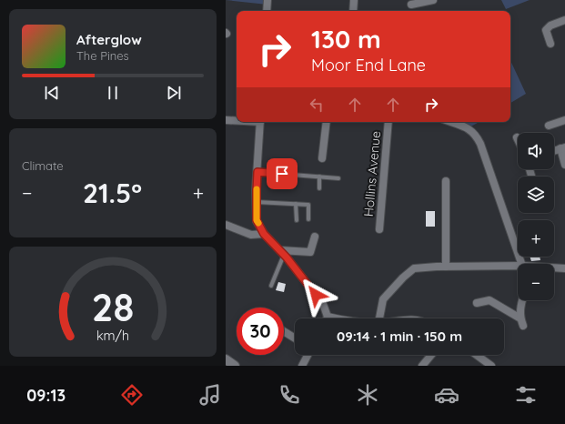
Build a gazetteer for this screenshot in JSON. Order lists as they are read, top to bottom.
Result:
{
  "streets": {
    "street": ["Hollins Avenue"]
  },
  "page": {
    "turn": ["130 m", "Moor End Lane"],
    "song": ["Afterglow", "The Pines"],
    "tile": "Climate",
    "map_buttons": ["+", "−"],
    "heat": ["−", "21.5°", "+"],
    "limit": "30",
    "trip": "09:14 · 1 min · 150 m",
    "tabs": "09:13",
    "gauge": ["28", "km/h"]
  }
}
